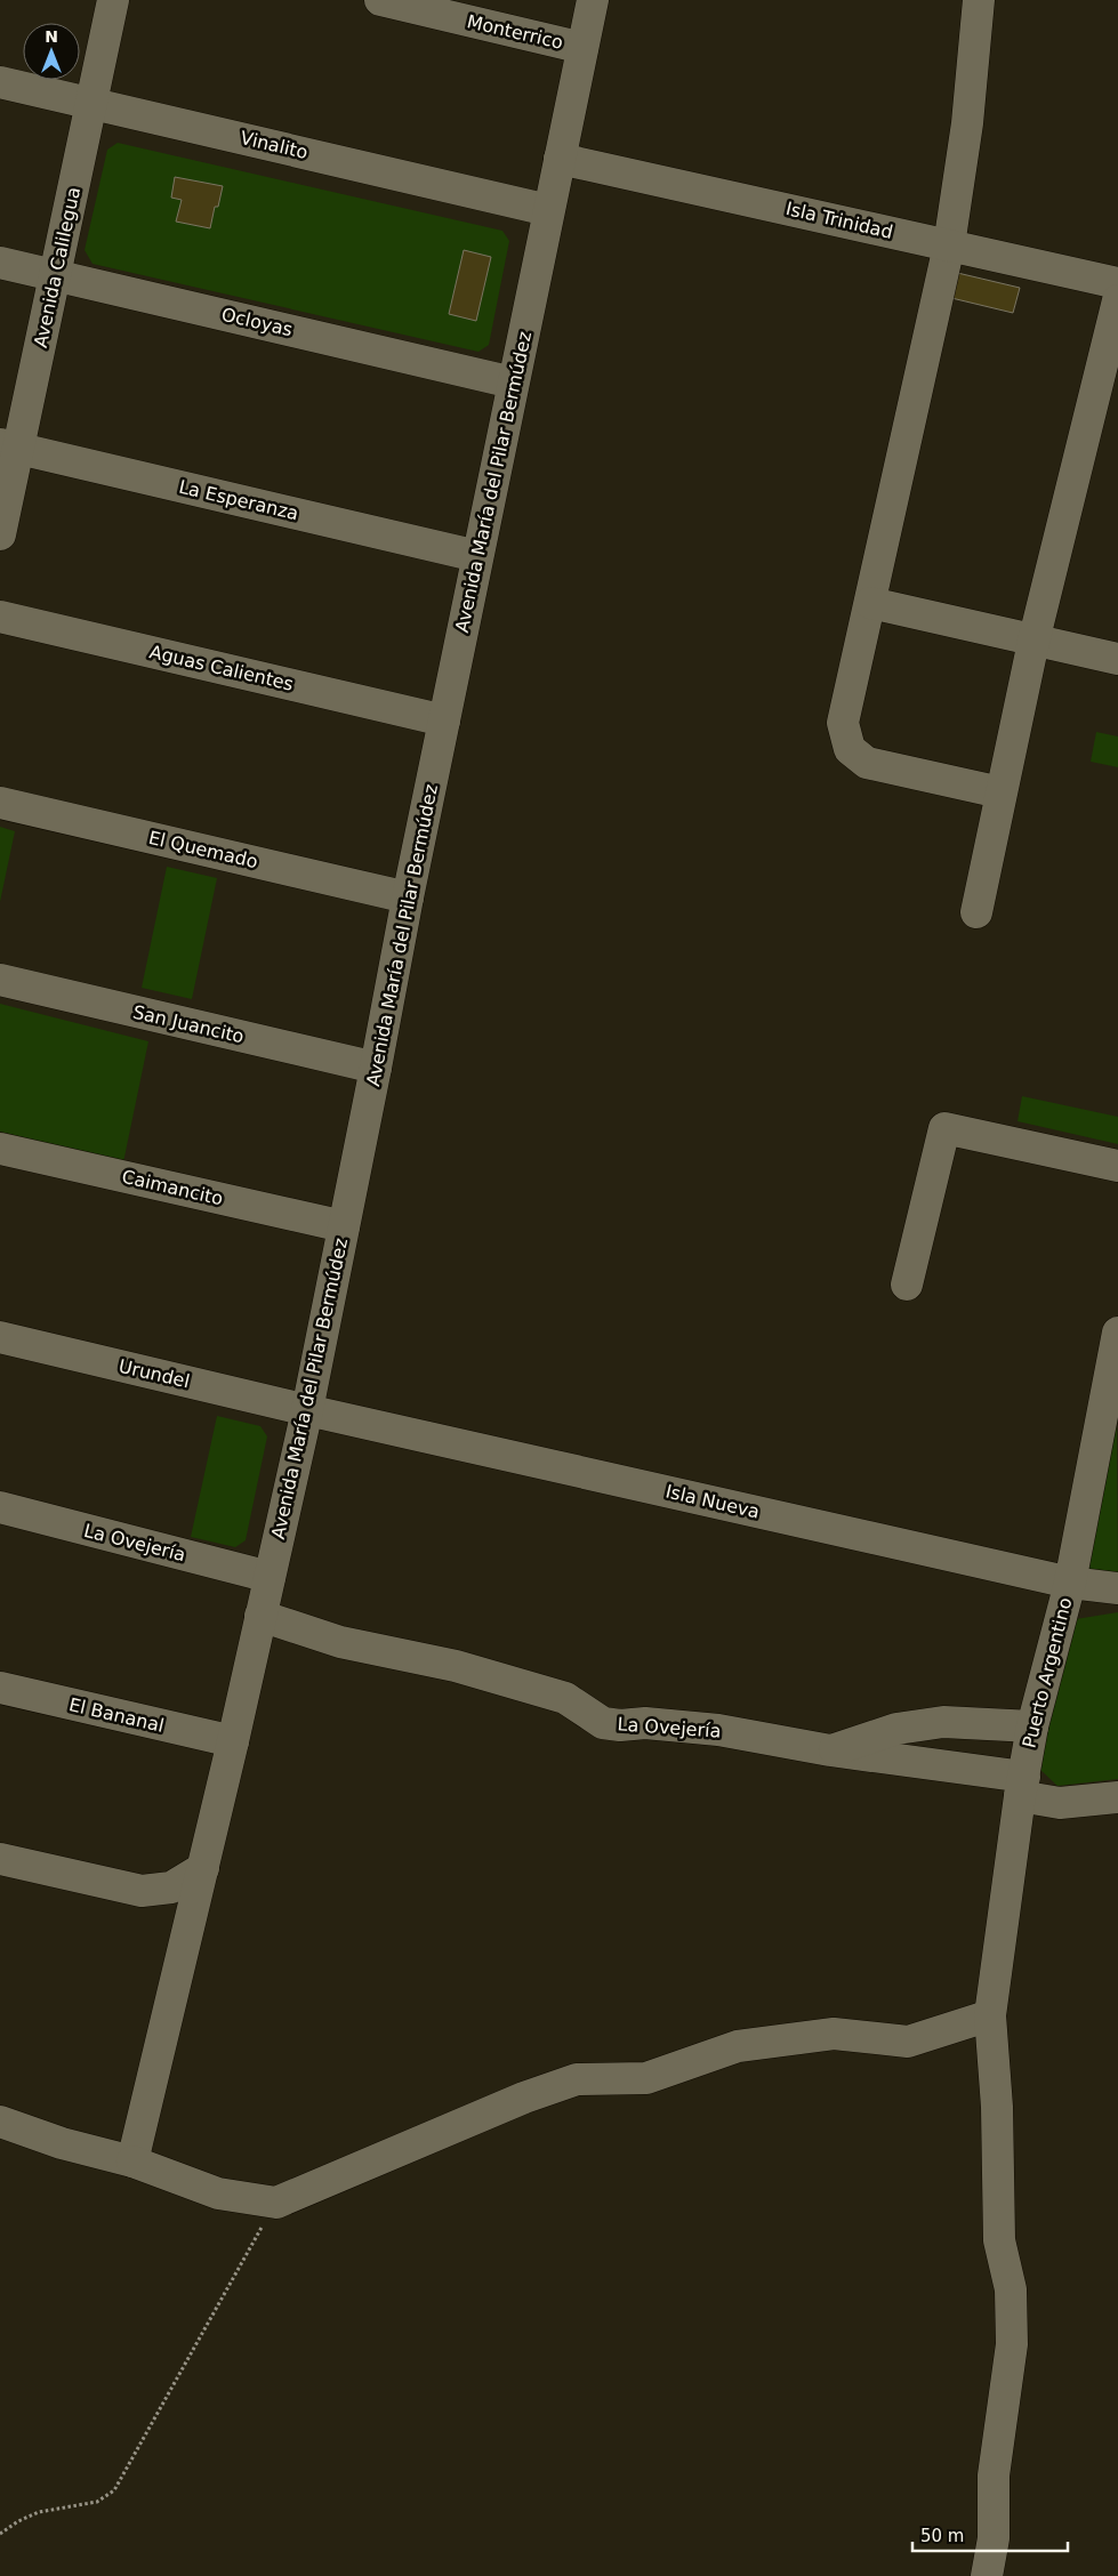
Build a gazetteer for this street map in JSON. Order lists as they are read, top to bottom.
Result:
{
  "streets": {
    "street": [
      "Monterrico",
      "Vinalito",
      "Isla Trinidad",
      "Avenida Calilegua",
      "Ocloyas",
      "Avenida María del Pilar Bermúdez",
      "La Esperanza",
      "Aguas Calientes",
      "El Quemado",
      "San Juancito",
      "Caimancito",
      "Urundel",
      "Isla Nueva",
      "La Ovejería",
      "Puerto Argentino",
      "El Bananal"
    ]
  },
  "crossings": [
    ["Monterrico", "Avenida María del Pilar Bermúdez"],
    ["Vinalito", "Avenida Calilegua"],
    ["Vinalito", "Avenida María del Pilar Bermúdez"],
    ["Isla Trinidad", "Avenida María del Pilar Bermúdez"],
    ["Avenida Calilegua", "Ocloyas"],
    ["Avenida Calilegua", "La Esperanza"],
    ["Ocloyas", "Avenida María del Pilar Bermúdez"],
    ["Avenida María del Pilar Bermúdez", "La Esperanza"],
    ["Avenida María del Pilar Bermúdez", "Aguas Calientes"],
    ["Avenida María del Pilar Bermúdez", "El Quemado"],
    ["Avenida María del Pilar Bermúdez", "San Juancito"],
    ["Avenida María del Pilar Bermúdez", "Caimancito"],
    ["Avenida María del Pilar Bermúdez", "Urundel"],
    ["Avenida María del Pilar Bermúdez", "Isla Nueva"],
    ["Avenida María del Pilar Bermúdez", "La Ovejería"],
    ["Avenida María del Pilar Bermúdez", "El Bananal"],
    ["Urundel", "Isla Nueva"],
    ["Isla Nueva", "Puerto Argentino"],
    ["La Ovejería", "Puerto Argentino"]
  ],
  "scale_bar": "50 m",
  "north": "top"
}
